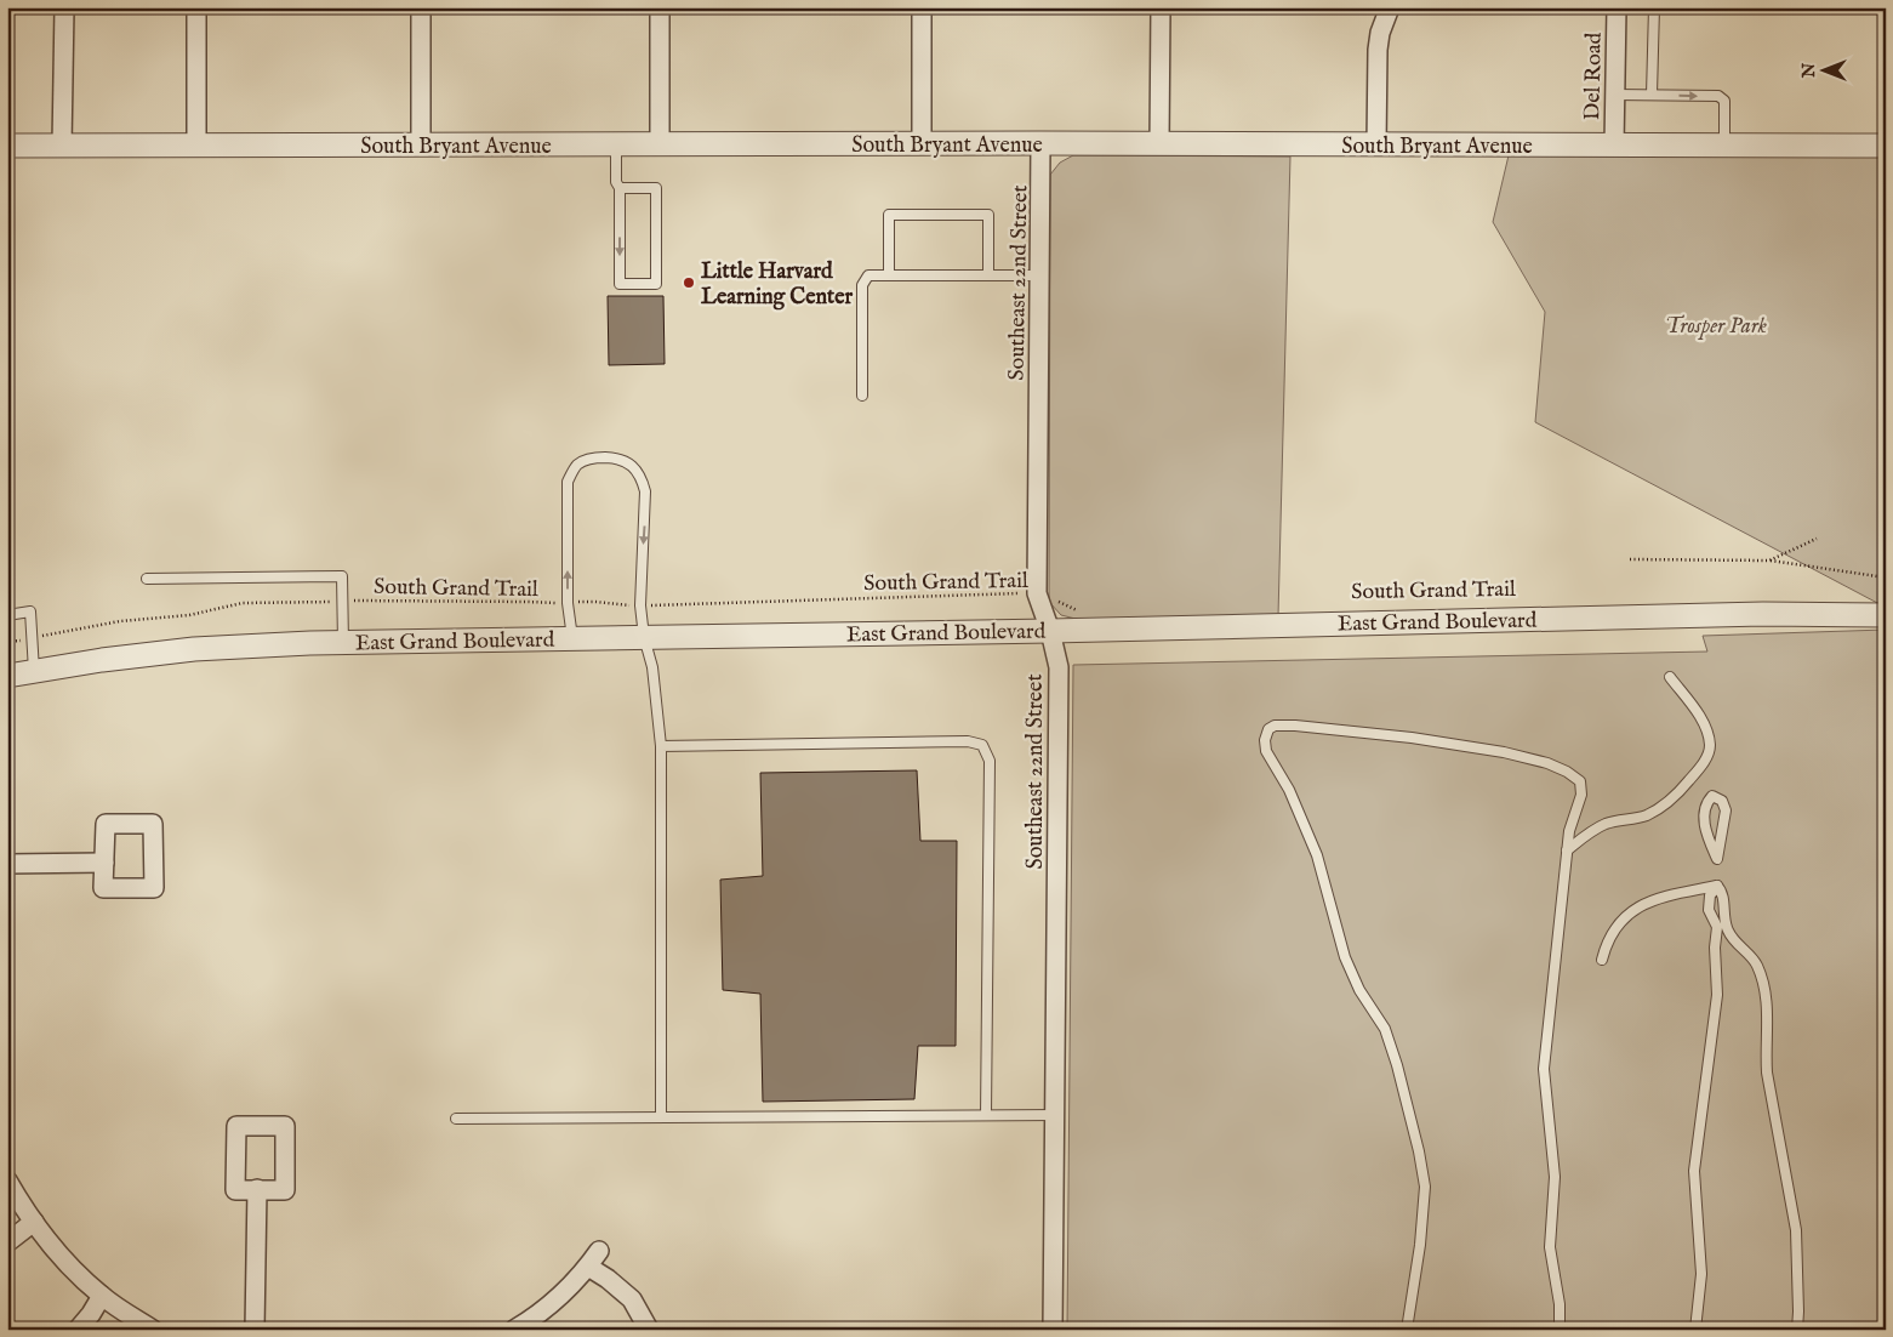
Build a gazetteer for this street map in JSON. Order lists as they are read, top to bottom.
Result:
{
  "streets": {
    "street": [
      "Del Road",
      "South Bryant Avenue",
      "Southeast 22nd Street",
      "East Grand Boulevard"
    ],
    "path": ["South Grand Trail"]
  },
  "crossings": [
    ["Del Road", "South Bryant Avenue"],
    ["South Bryant Avenue", "Southeast 22nd Street"],
    ["Southeast 22nd Street", "South Grand Trail"],
    ["Southeast 22nd Street", "East Grand Boulevard"]
  ],
  "parks": ["Trosper Park"],
  "places": ["Little Harvard Learning Center"],
  "north": "left"
}
